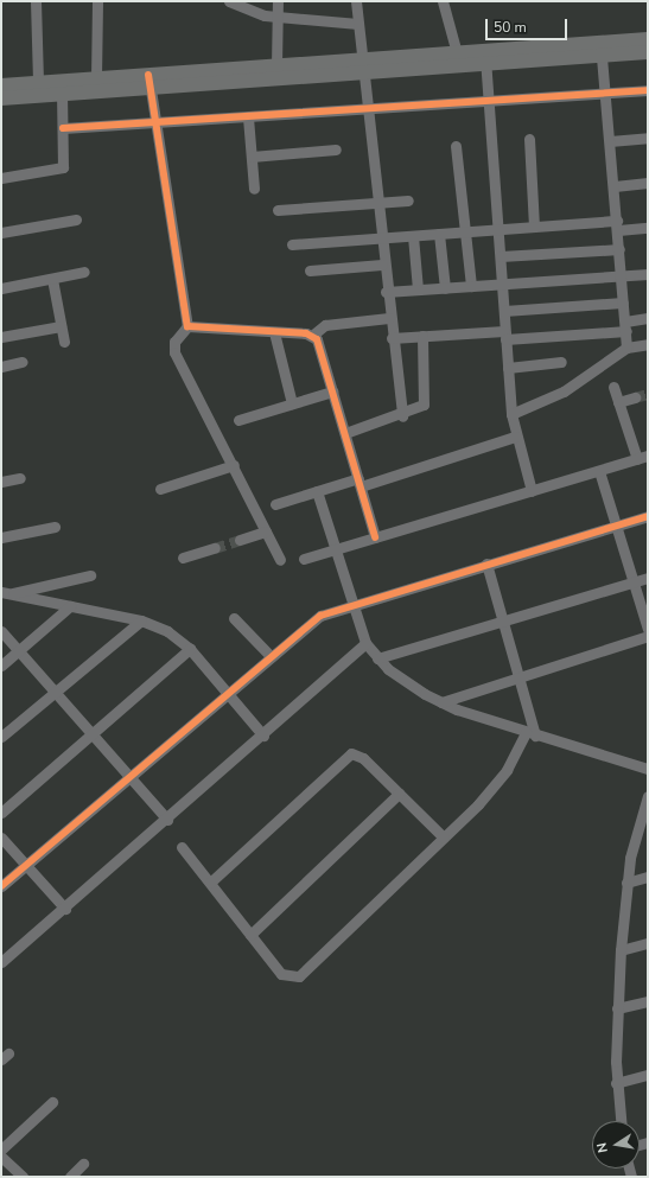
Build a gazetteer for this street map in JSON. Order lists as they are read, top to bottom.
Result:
{
  "scale_bar": "50 m",
  "north": "left"
}
